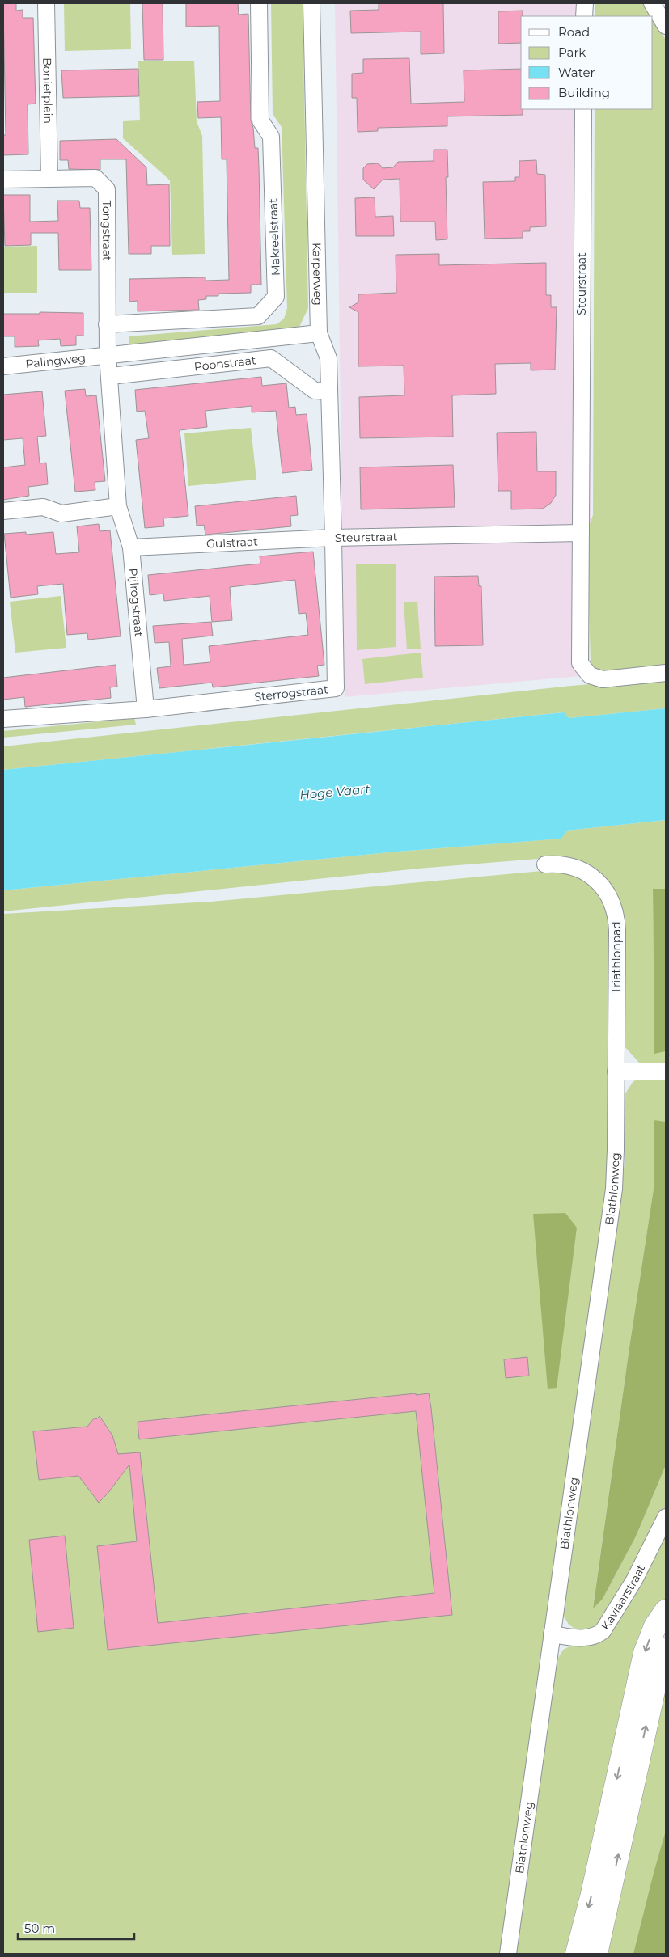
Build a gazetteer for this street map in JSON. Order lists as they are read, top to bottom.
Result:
{
  "streets": {
    "street": [
      "Bonietplein",
      "Tongstraat",
      "Makreelstraat",
      "Karperweg",
      "Steurstraat",
      "Palingweg",
      "Poonstraat",
      "Gulstraat",
      "Pijlrogstraat",
      "Sterrogstraat",
      "Triathlonpad",
      "Biathlonweg",
      "Kaviaarstraat"
    ]
  },
  "crossings": [
    ["Bonietplein", "Tongstraat"],
    ["Tongstraat", "Makreelstraat"],
    ["Tongstraat", "Palingweg"],
    ["Tongstraat", "Pijlrogstraat"],
    ["Karperweg", "Steurstraat"],
    ["Steurstraat", "Poonstraat"],
    ["Steurstraat", "Gulstraat"],
    ["Steurstraat", "Sterrogstraat"],
    ["Palingweg", "Pijlrogstraat"],
    ["Poonstraat", "Pijlrogstraat"],
    ["Gulstraat", "Pijlrogstraat"],
    ["Gulstraat", "Sterrogstraat"],
    ["Pijlrogstraat", "Sterrogstraat"],
    ["Triathlonpad", "Biathlonweg"],
    ["Biathlonweg", "Kaviaarstraat"]
  ],
  "water": ["Hoge Vaart"],
  "legend": [
    "Road",
    "Park",
    "Water",
    "Building"
  ],
  "scale_bar": "50 m"
}
